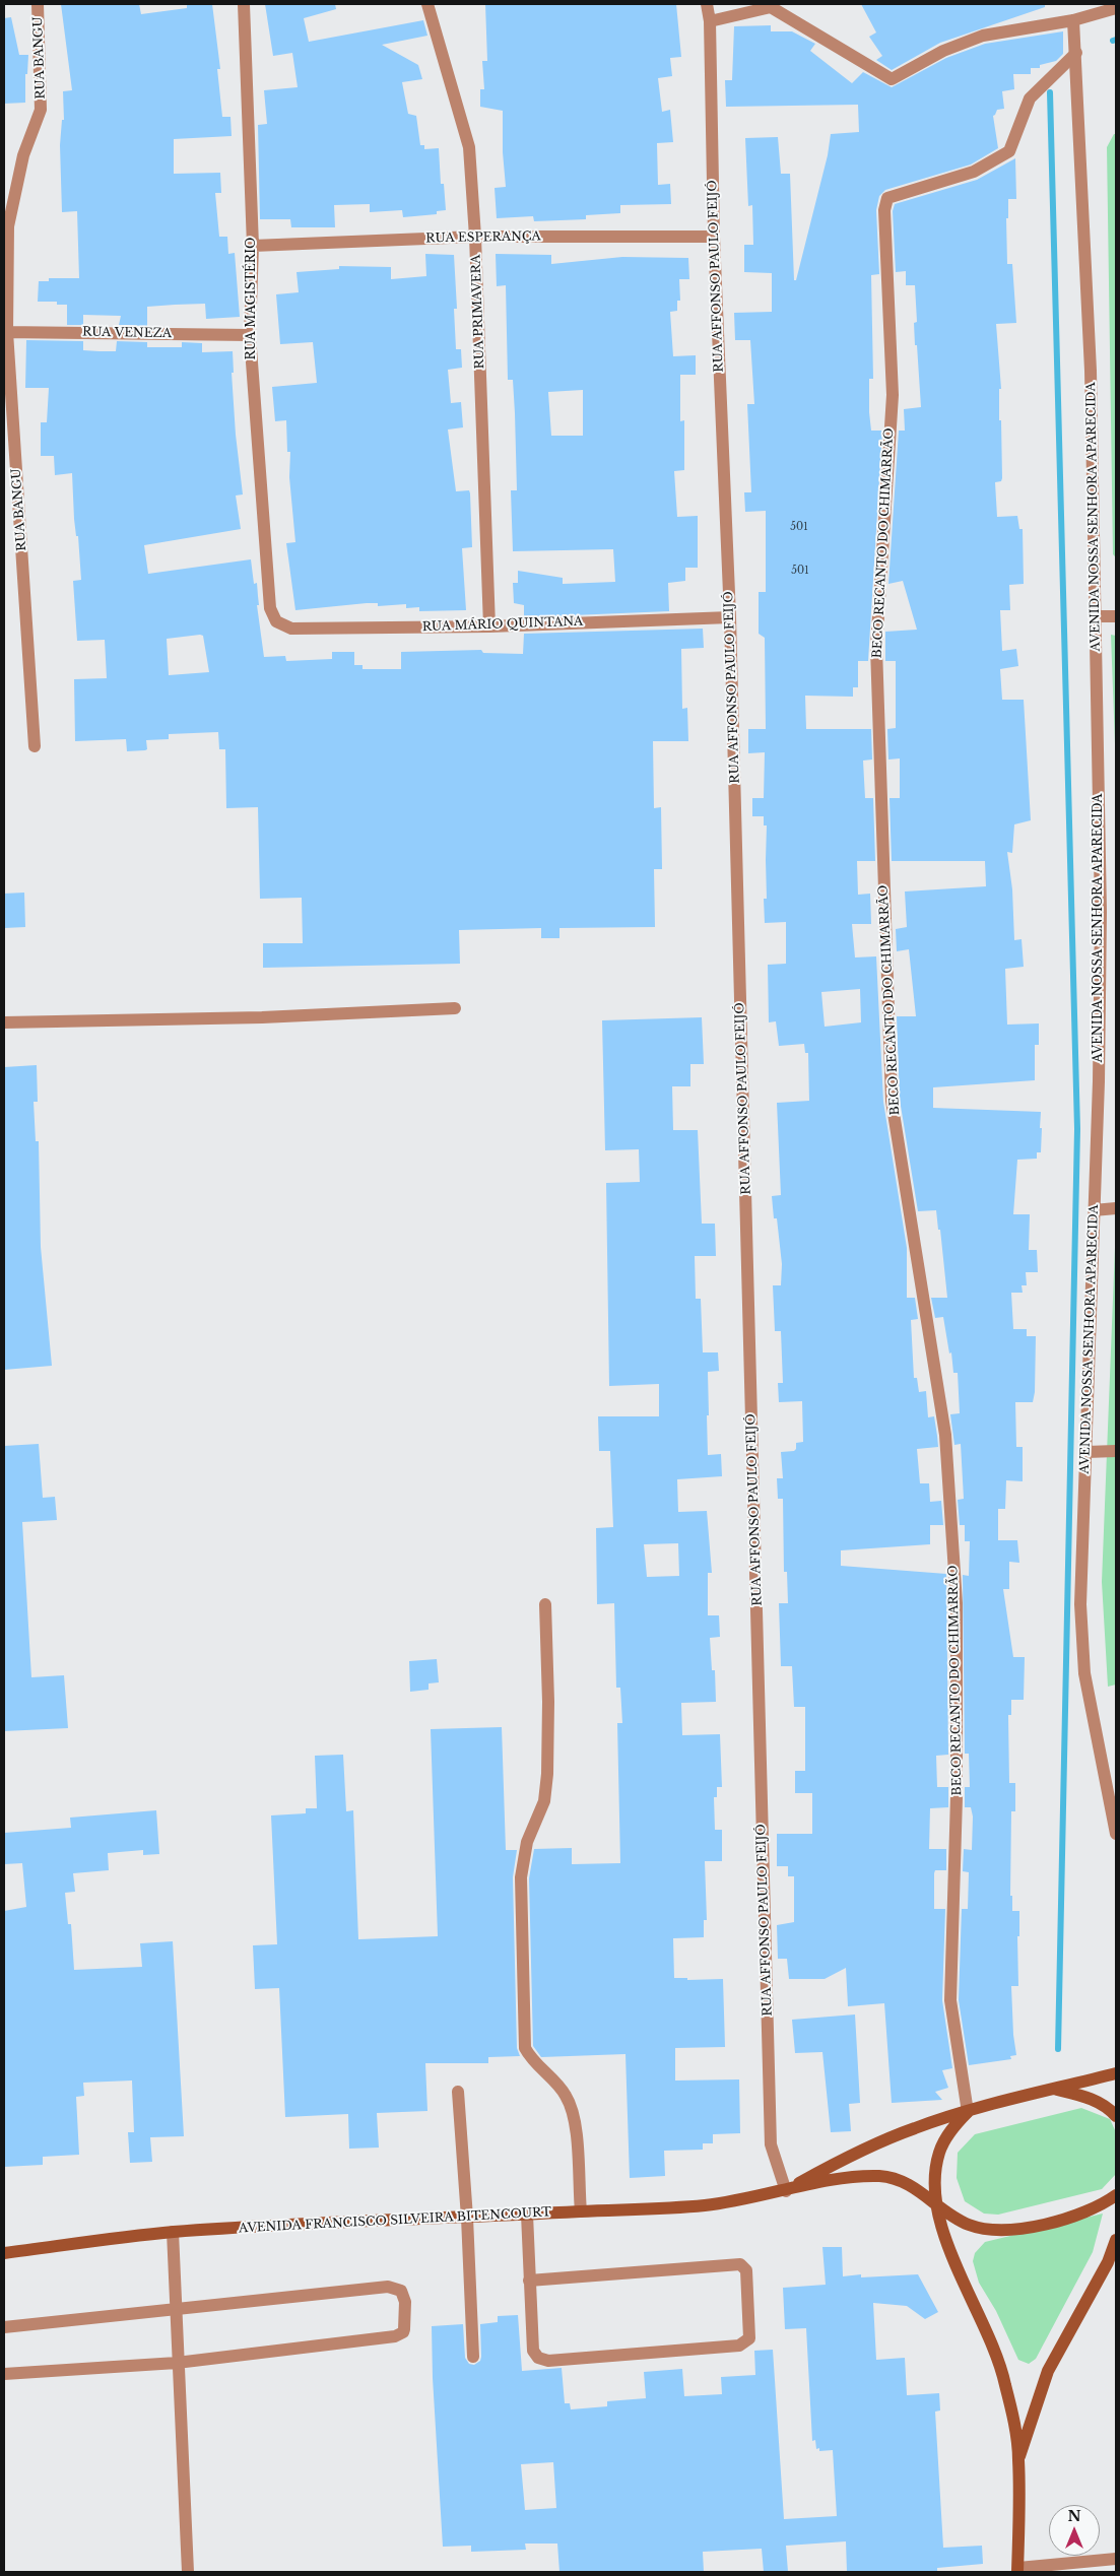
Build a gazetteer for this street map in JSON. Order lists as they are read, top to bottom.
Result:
{
  "streets": {
    "main road": ["AVENIDA FRANCISCO SILVEIRA BITENCOURT"],
    "street": [
      "RUA BANGU",
      "RUA ESPERANÇA",
      "RUA AFFONSO PAULO FEIJÓ",
      "RUA MAGISTÉRIO",
      "RUA PRIMAVERA",
      "RUA VENEZA",
      "AVENIDA NOSSA SENHORA APARECIDA",
      "BECO RECANTO DO CHIMARRÃO",
      "RUA MÁRIO QUINTANA"
    ]
  },
  "crossings": [
    ["RUA BANGU", "RUA VENEZA"],
    ["RUA ESPERANÇA", "RUA AFFONSO PAULO FEIJÓ"],
    ["RUA ESPERANÇA", "RUA MAGISTÉRIO"],
    ["RUA ESPERANÇA", "RUA PRIMAVERA"],
    ["RUA AFFONSO PAULO FEIJÓ", "RUA MÁRIO QUINTANA"],
    ["RUA AFFONSO PAULO FEIJÓ", "AVENIDA FRANCISCO SILVEIRA BITENCOURT"],
    ["RUA MAGISTÉRIO", "RUA VENEZA"],
    ["RUA MAGISTÉRIO", "RUA MÁRIO QUINTANA"],
    ["RUA PRIMAVERA", "RUA MÁRIO QUINTANA"],
    ["AVENIDA NOSSA SENHORA APARECIDA", "BECO RECANTO DO CHIMARRÃO"],
    ["BECO RECANTO DO CHIMARRÃO", "AVENIDA FRANCISCO SILVEIRA BITENCOURT"]
  ],
  "house_numbers": ["501", "501"],
  "north": "top"
}
